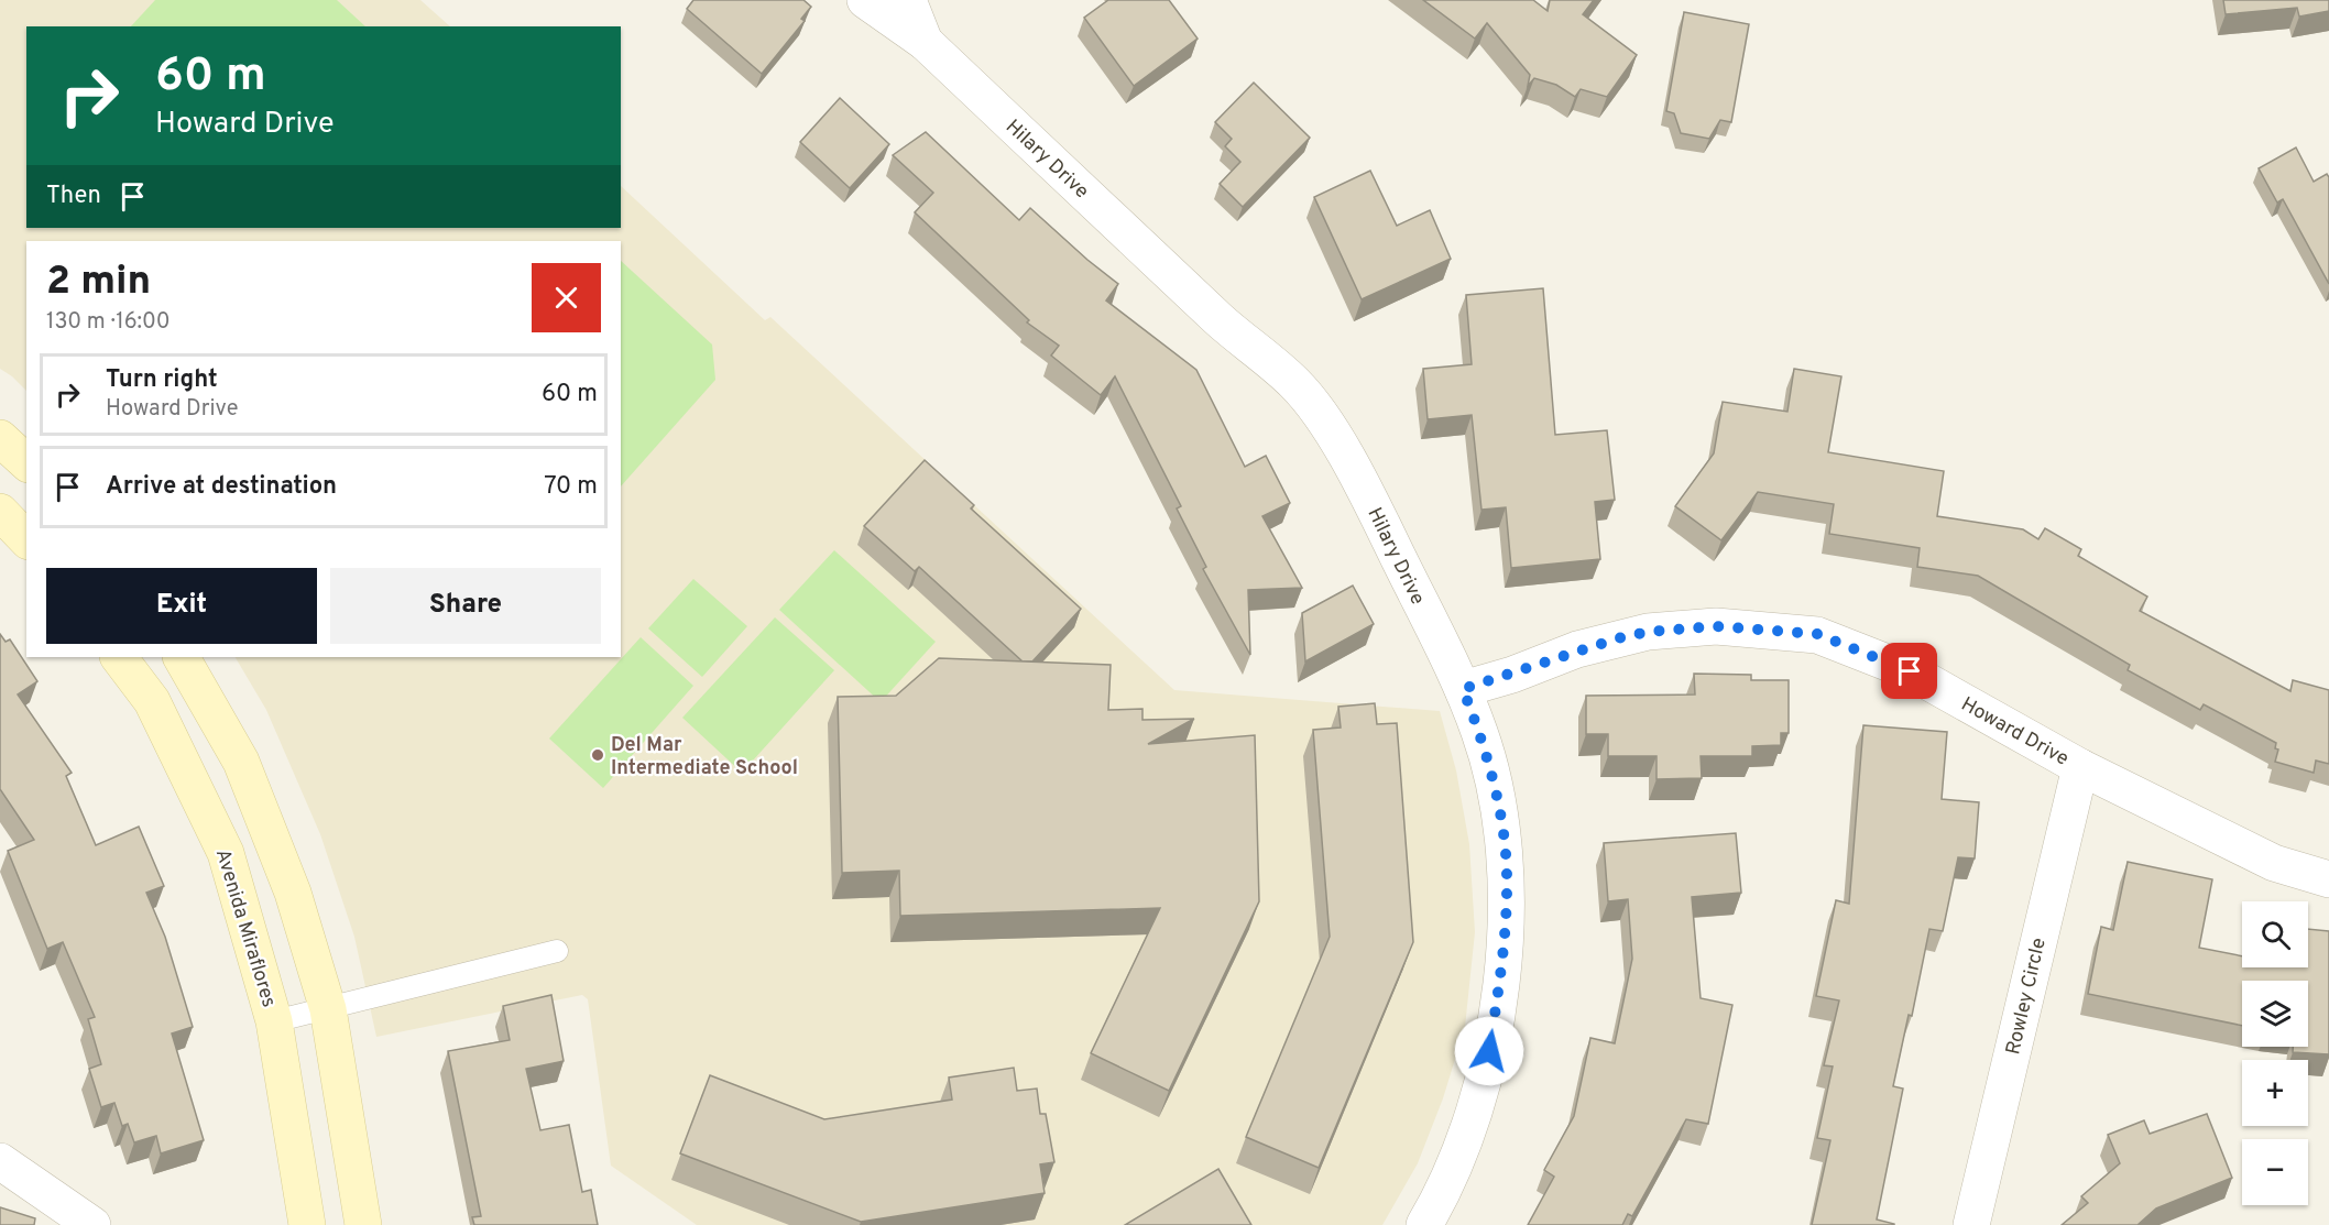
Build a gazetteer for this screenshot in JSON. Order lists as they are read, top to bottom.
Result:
{
  "streets": {
    "street": [
      "Hilary Drive",
      "Howard Drive",
      "Avenida Miraflores",
      "Rowley Circle"
    ]
  },
  "crossings": [
    ["Hilary Drive", "Howard Drive"],
    ["Howard Drive", "Rowley Circle"]
  ],
  "places": ["Del Mar Intermediate School"],
  "page": {
    "turn": ["60 m", "Howard Drive"],
    "then": "Then",
    "heading": ["2 min", "130 m · 16:00"],
    "list": [
      {
        "name": "Turn right",
        "note": "Howard Drive",
        "value": "60 m"
      },
      {
        "name": "Arrive at destination",
        "value": "70 m"
      }
    ],
    "buttons": ["Exit", "Share"],
    "map_buttons": ["+", "−"]
  }
}
